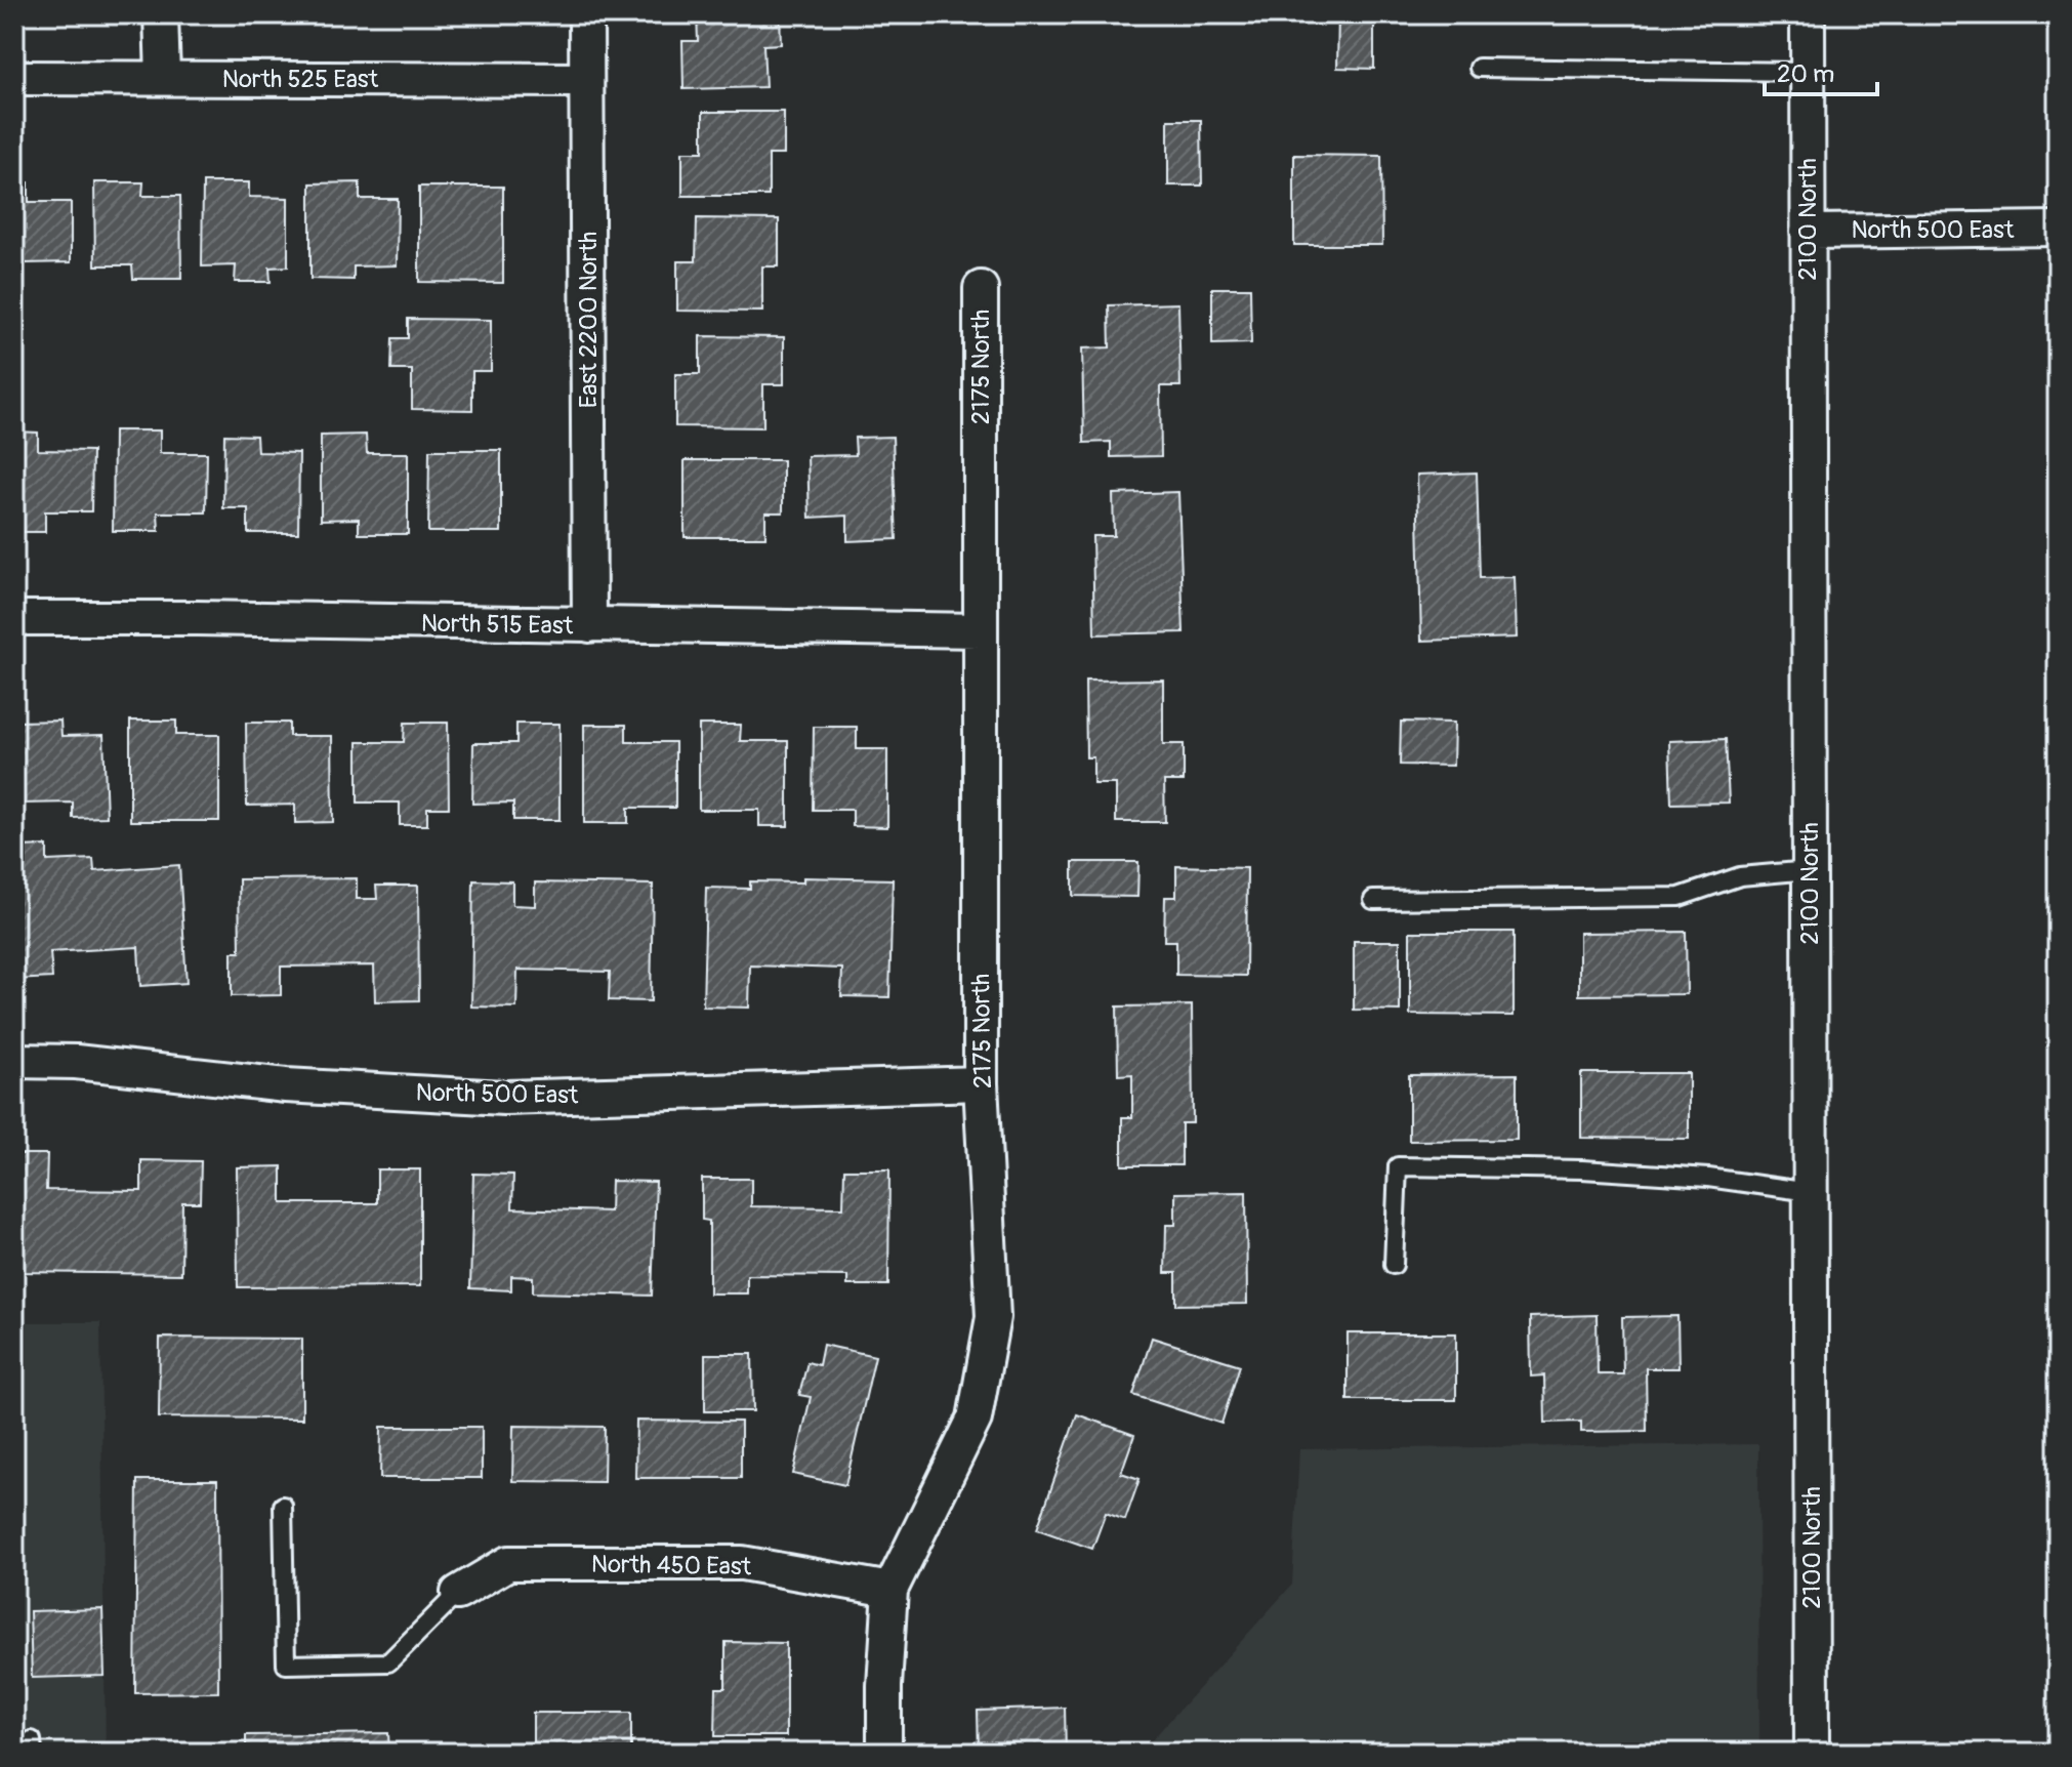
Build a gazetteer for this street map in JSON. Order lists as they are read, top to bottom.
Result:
{
  "streets": {
    "street": [
      "North 525 East",
      "2100 North",
      "North 500 East",
      "East 2200 North",
      "2175 North",
      "North 515 East",
      "North 450 East"
    ]
  },
  "crossings": [
    ["North 525 East", "East 2200 North"],
    ["2100 North", "North 500 East"],
    ["North 500 East", "2175 North"],
    ["East 2200 North", "North 515 East"],
    ["2175 North", "North 515 East"],
    ["2175 North", "North 450 East"]
  ],
  "scale_bar": "20 m"
}
